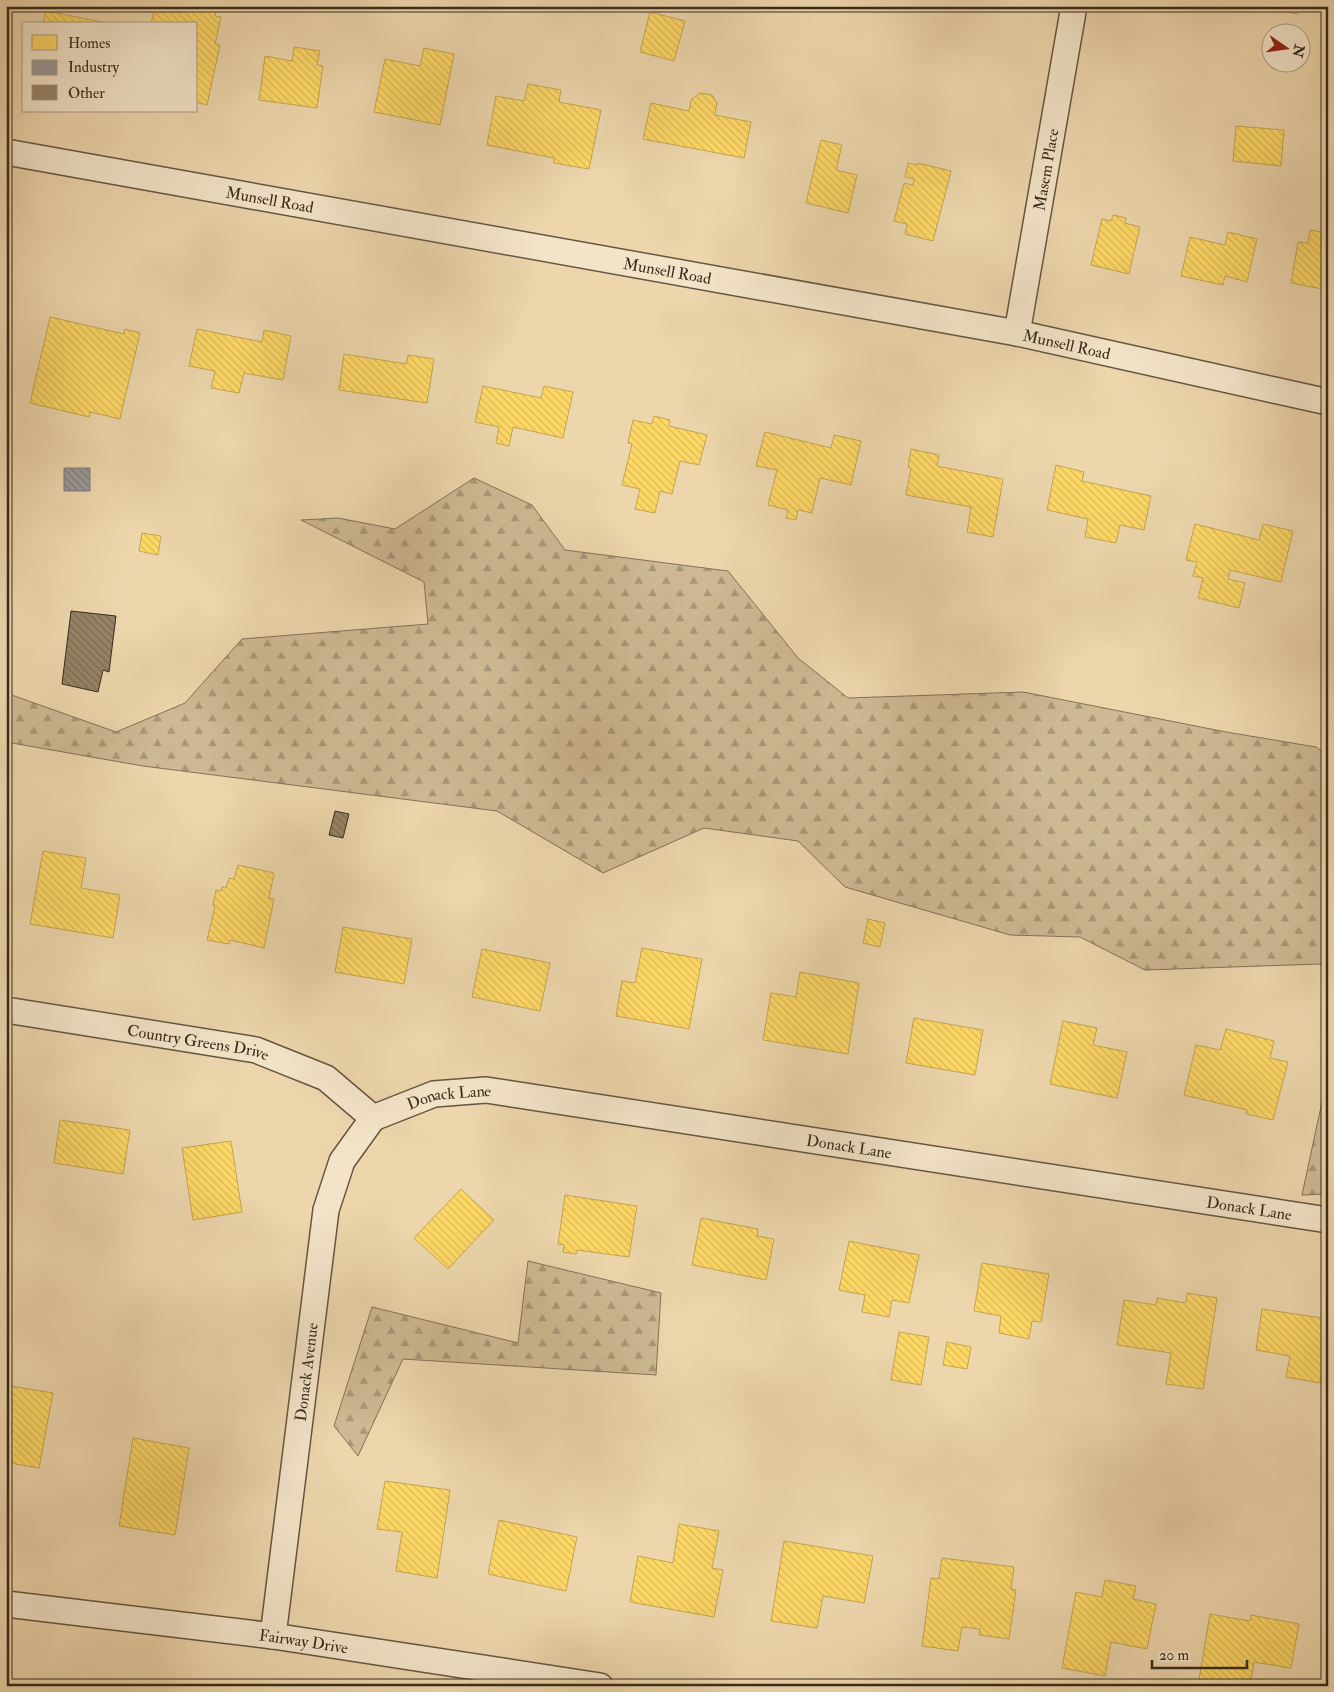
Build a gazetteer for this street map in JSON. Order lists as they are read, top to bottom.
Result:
{
  "streets": {
    "street": [
      "Masem Place",
      "Munsell Road",
      "Country Greens Drive",
      "Donack Lane",
      "Donack Avenue",
      "Fairway Drive"
    ]
  },
  "crossings": [
    ["Masem Place", "Munsell Road"],
    ["Country Greens Drive", "Donack Lane"],
    ["Country Greens Drive", "Donack Avenue"],
    ["Donack Lane", "Donack Avenue"],
    ["Donack Avenue", "Fairway Drive"]
  ],
  "legend": ["Homes", "Industry", "Other"],
  "scale_bar": "20 m",
  "north": "right"
}
